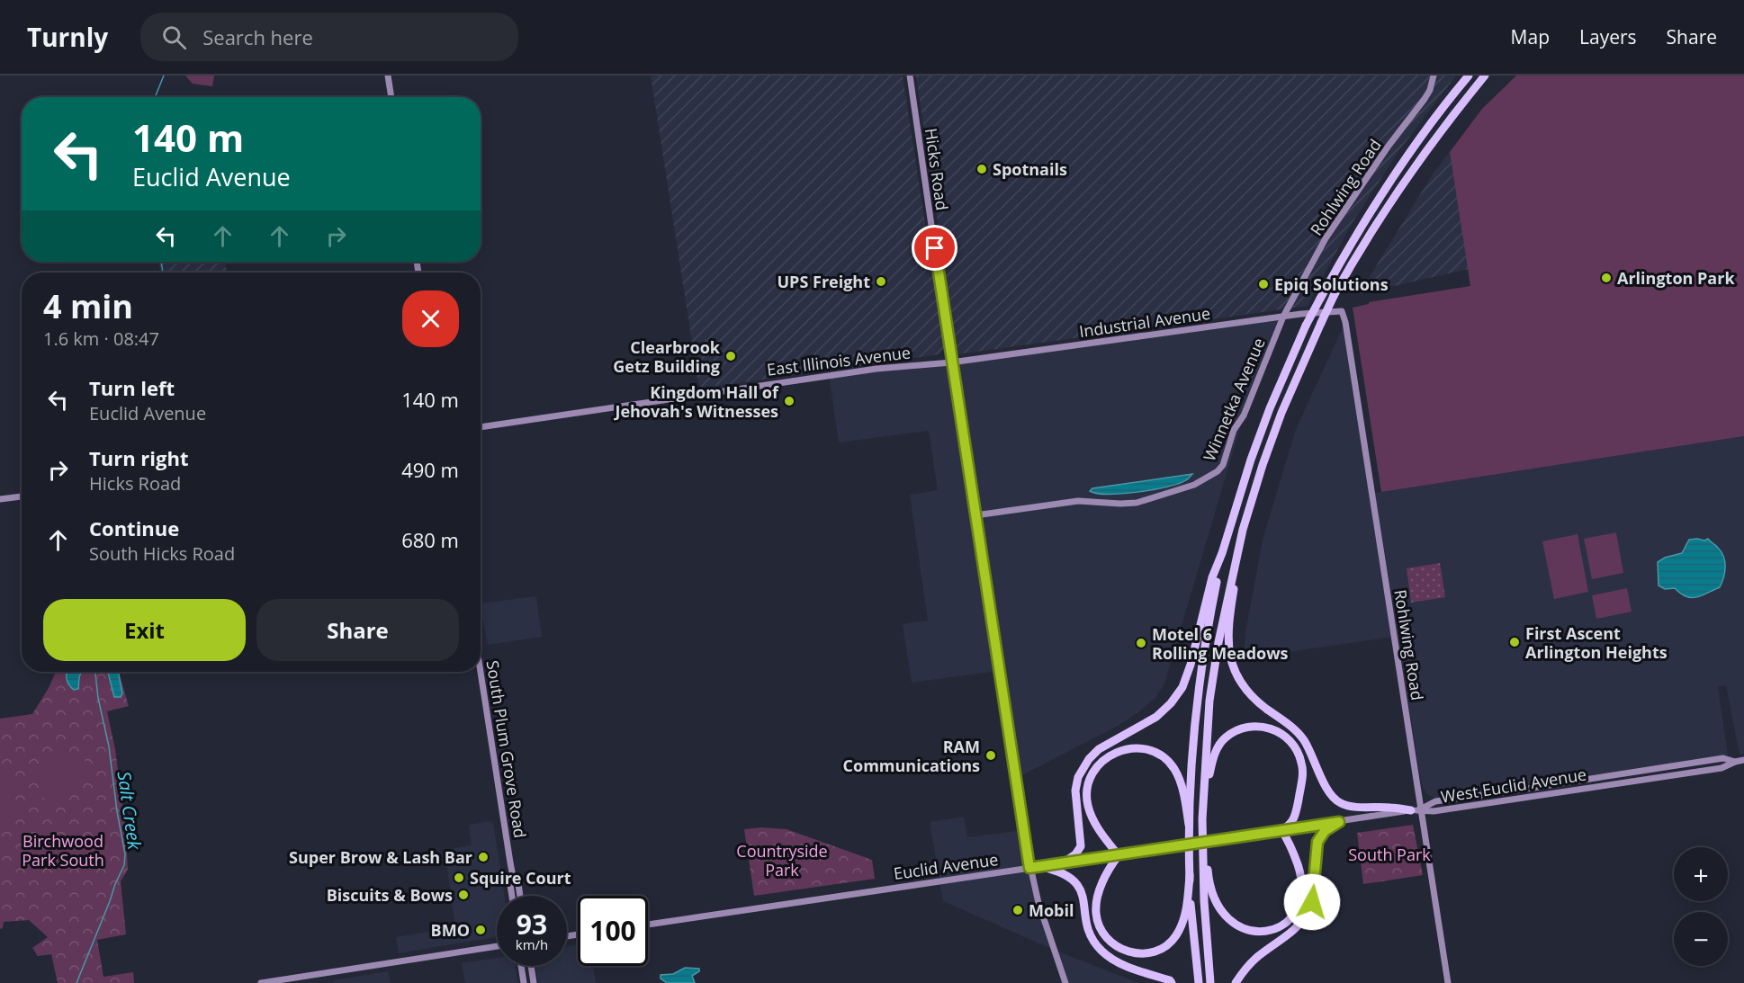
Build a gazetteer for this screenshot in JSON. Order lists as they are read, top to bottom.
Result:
{
  "streets": {
    "main road": [
      "Hicks Road",
      "Rohlwing Road",
      "Industrial Avenue",
      "East Illinois Avenue",
      "Winnetka Avenue",
      "South Plum Grove Road",
      "West Euclid Avenue",
      "Euclid Avenue"
    ]
  },
  "crossings": [
    ["Hicks Road", "Industrial Avenue"],
    ["Hicks Road", "East Illinois Avenue"],
    ["Hicks Road", "Winnetka Avenue"],
    ["Rohlwing Road", "Industrial Avenue"],
    ["Rohlwing Road", "Winnetka Avenue"],
    ["Rohlwing Road", "West Euclid Avenue"],
    ["Rohlwing Road", "Euclid Avenue"],
    ["Industrial Avenue", "East Illinois Avenue"],
    ["Industrial Avenue", "Winnetka Avenue"],
    ["West Euclid Avenue", "Euclid Avenue"]
  ],
  "water": ["Salt Creek"],
  "parks": ["Birchwood Park South", "Countryside Park", "South Park"],
  "places": [
    "Spotnails",
    "Arlington Park",
    "UPS Freight",
    "Epiq Solutions",
    "Clearbrook Getz Building",
    "Kingdom Hall of Jehovah's Witnesses",
    "First Ascent Arlington Heights",
    "Motel 6 Rolling Meadows",
    "RAM Communications",
    "Super Brow & Lash Bar",
    "Squire Court",
    "Biscuits & Bows",
    "Mobil",
    "BMO"
  ],
  "page": {
    "header": "Turnly",
    "search": "Search here",
    "nav": ["Map", "Layers", "Share"],
    "turn": ["140 m", "Euclid Avenue"],
    "heading": ["4 min", "1.6 km · 08:47"],
    "list": [
      {
        "name": "Turn left",
        "note": "Euclid Avenue",
        "value": "140 m"
      },
      {
        "name": "Turn right",
        "note": "Hicks Road",
        "value": "490 m"
      },
      {
        "name": "Continue",
        "note": "South Hicks Road",
        "value": "680 m"
      }
    ],
    "buttons": ["Exit", "Share"],
    "map_buttons": ["+", "−"],
    "speed": "93 km/h",
    "limit": "100"
  }
}
